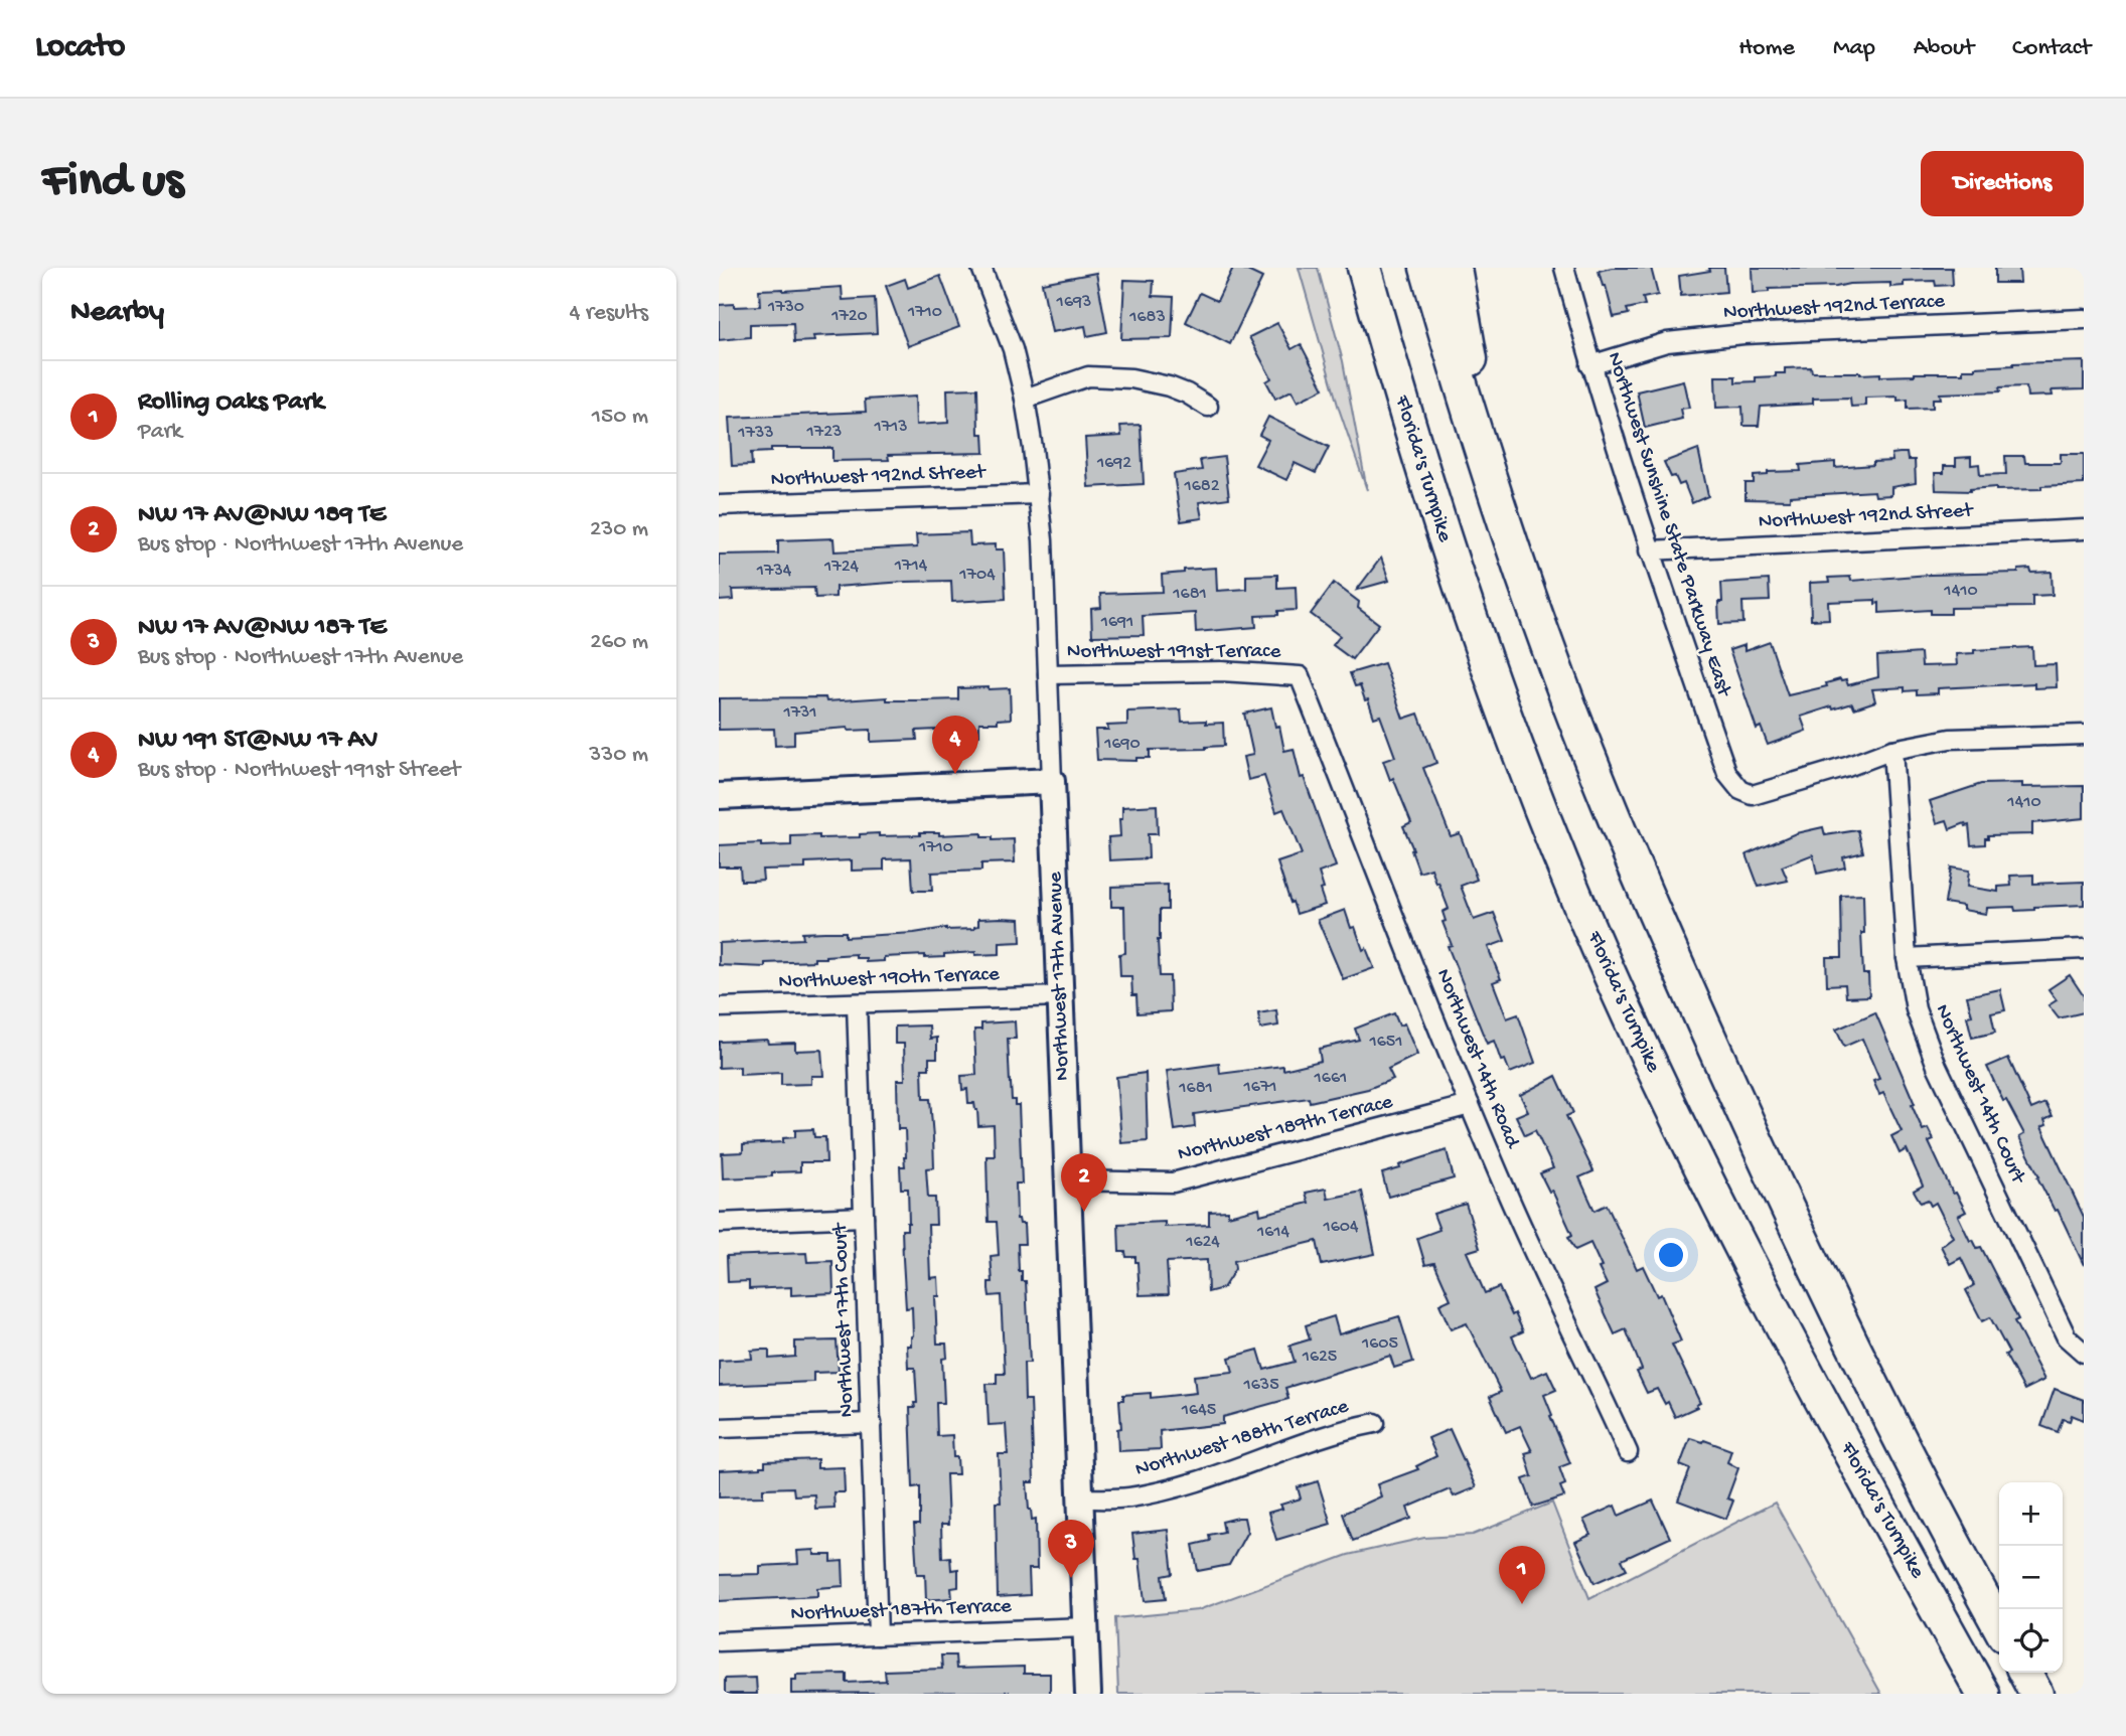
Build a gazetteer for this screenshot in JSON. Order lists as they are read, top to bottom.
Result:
{
  "streets": {
    "highway": ["Florida's Turnpike"],
    "street": [
      "Northwest 192nd Terrace",
      "Northwest 192nd Street",
      "Northwest Sunshine State Parkway East",
      "Northwest 191st Terrace",
      "Northwest 17th Avenue",
      "Northwest 190th Terrace",
      "Northwest 14th Road",
      "Northwest 14th Court",
      "Northwest 189th Terrace",
      "Northwest 17th Court",
      "Northwest 188th Terrace",
      "Northwest 187th Terrace"
    ]
  },
  "crossings": [
    ["Northwest 192nd Terrace", "Northwest Sunshine State Parkway East"],
    ["Northwest 192nd Street", "Northwest Sunshine State Parkway East"],
    ["Northwest 192nd Street", "Northwest 17th Avenue"],
    ["Northwest Sunshine State Parkway East", "Northwest 14th Court"],
    ["Northwest 191st Terrace", "Northwest 17th Avenue"],
    ["Northwest 191st Terrace", "Northwest 14th Road"],
    ["Northwest 17th Avenue", "Northwest 190th Terrace"],
    ["Northwest 17th Avenue", "Northwest 189th Terrace"],
    ["Northwest 17th Avenue", "Northwest 188th Terrace"],
    ["Northwest 17th Avenue", "Northwest 187th Terrace"],
    ["Northwest 190th Terrace", "Northwest 17th Court"],
    ["Northwest 14th Road", "Northwest 189th Terrace"],
    ["Northwest 17th Court", "Northwest 187th Terrace"]
  ],
  "house_numbers": [
    "1693",
    "1730",
    "1710",
    "1720",
    "1683",
    "1713",
    "1723",
    "1733",
    "1692",
    "1682",
    "1714",
    "1724",
    "1734",
    "1704",
    "1410",
    "1681",
    "1691",
    "1731",
    "1690",
    "1410",
    "1710",
    "1651",
    "1661",
    "1671",
    "1681",
    "1604",
    "1614",
    "1624",
    "1605",
    "1625",
    "1635",
    "1645"
  ],
  "page": {
    "header": "Locato",
    "nav": [
      "Home",
      "Map",
      "About",
      "Contact"
    ],
    "buttons": "Directions",
    "title": "Find us",
    "heading": ["Nearby", "4 results"],
    "list": [
      {
        "mark": "1",
        "name": "Rolling Oaks Park",
        "note": "Park",
        "value": "150 m"
      },
      {
        "mark": "2",
        "name": "NW 17 AV@NW 189 TE",
        "note": "Bus stop · Northwest 17th Avenue",
        "value": "230 m"
      },
      {
        "mark": "3",
        "name": "NW 17 AV@NW 187 TE",
        "note": "Bus stop · Northwest 17th Avenue",
        "value": "260 m"
      },
      {
        "mark": "4",
        "name": "NW 191 ST@NW 17 AV",
        "note": "Bus stop · Northwest 191st Street",
        "value": "330 m"
      }
    ],
    "pins": [
      "4",
      "2",
      "3",
      "1"
    ],
    "map_buttons": ["+", "−"]
  }
}
